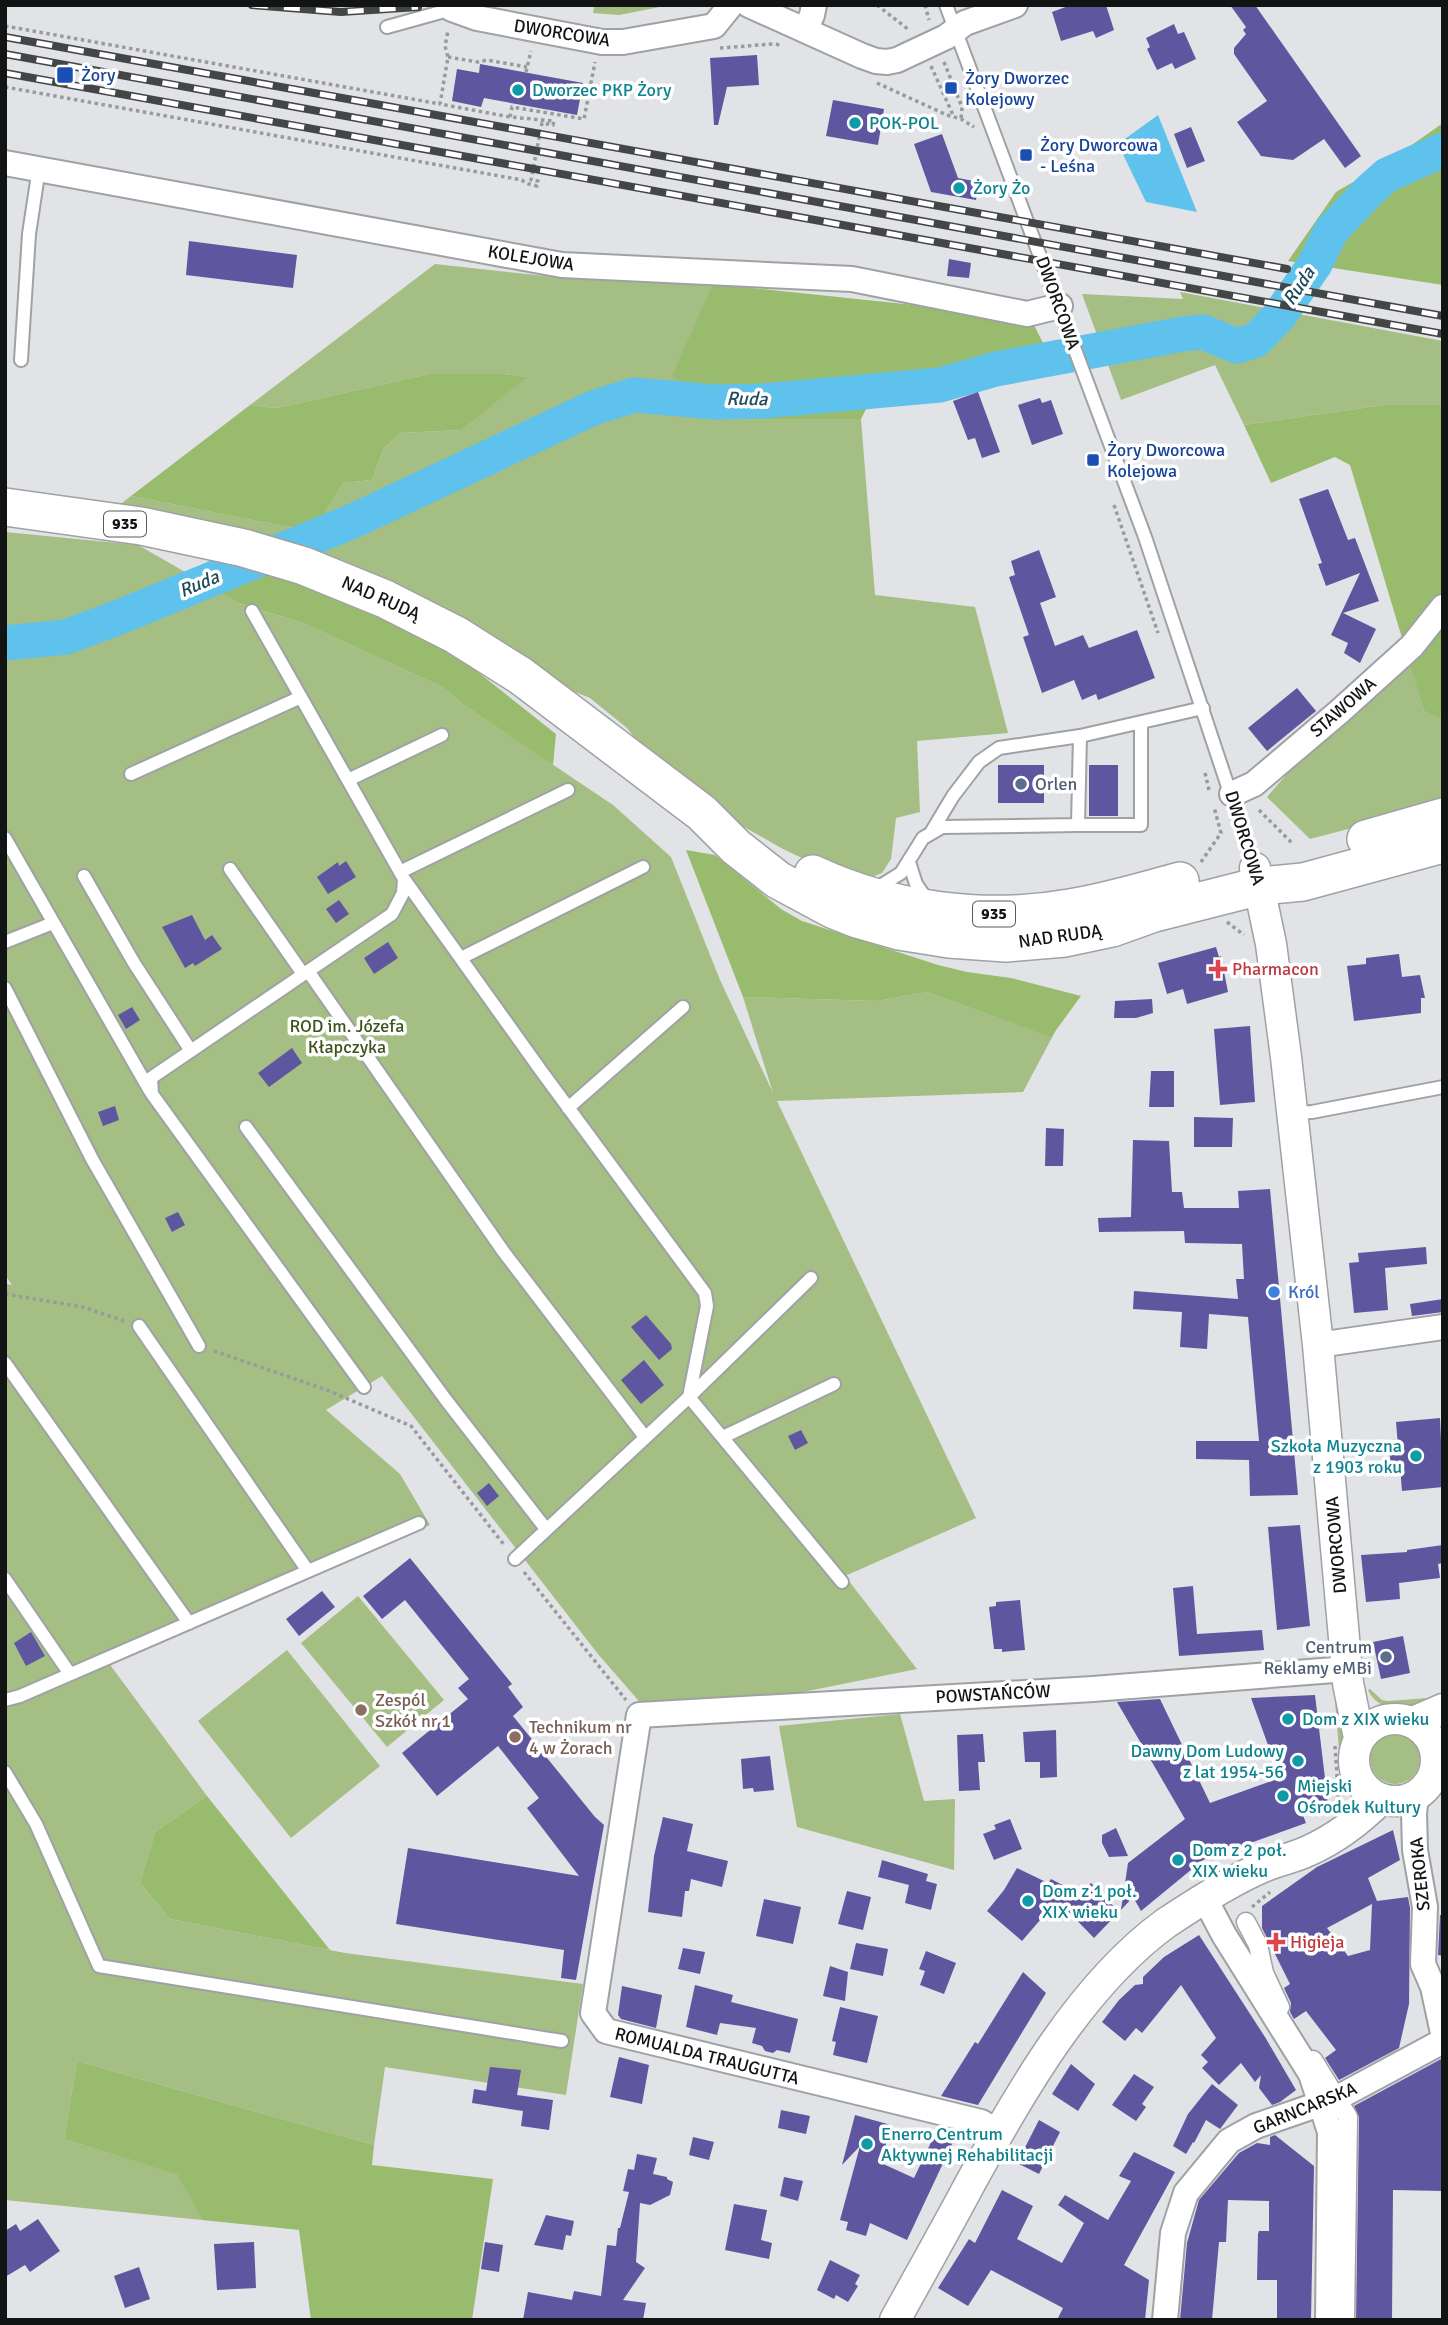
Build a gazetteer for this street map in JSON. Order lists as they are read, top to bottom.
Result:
{
  "streets": {
    "main road": ["935", "NAD RUDĄ"],
    "street": [
      "DWORCOWA",
      "KOLEJOWA",
      "STAWOWA",
      "POWSTAŃCÓW",
      "SZEROKA",
      "ROMUALDA TRAUGUTTA",
      "GARNCARSKA"
    ]
  },
  "crossings": [
    ["DWORCOWA", "KOLEJOWA"],
    ["DWORCOWA", "NAD RUDĄ"],
    ["DWORCOWA", "STAWOWA"],
    ["DWORCOWA", "POWSTAŃCÓW"],
    ["DWORCOWA", "SZEROKA"],
    ["POWSTAŃCÓW", "ROMUALDA TRAUGUTTA"]
  ],
  "water": ["Ruda"],
  "parks": ["ROD im. Józefa Kłapczyka"],
  "places": {
    "transit": [
      "Żory",
      "Żory Dworzec Kolejowy",
      "Żory Dworcowa - Leśna",
      "Żory Dworcowa Kolejowa"
    ],
    "other": [
      "Dworzec PKP Żory",
      "POK-POL",
      "Żory Żo",
      "Orlen",
      "Król",
      "Szkoła Muzyczna z 1903 roku",
      "Centrum Reklamy eMBi",
      "Zespól Szkół nr 1",
      "Dom z XIX wieku",
      "Technikum nr 4 w Żorach",
      "Dawny Dom Ludowy z lat 1954-56",
      "Miejski Ośrodek Kultury",
      "Dom z 2 poł. XIX wieku",
      "Dom z 1 poł. XIX wieku",
      "Enerro Centrum Aktywnej Rehabilitacji"
    ],
    "health": ["Pharmacon", "Higieja"]
  }
}
